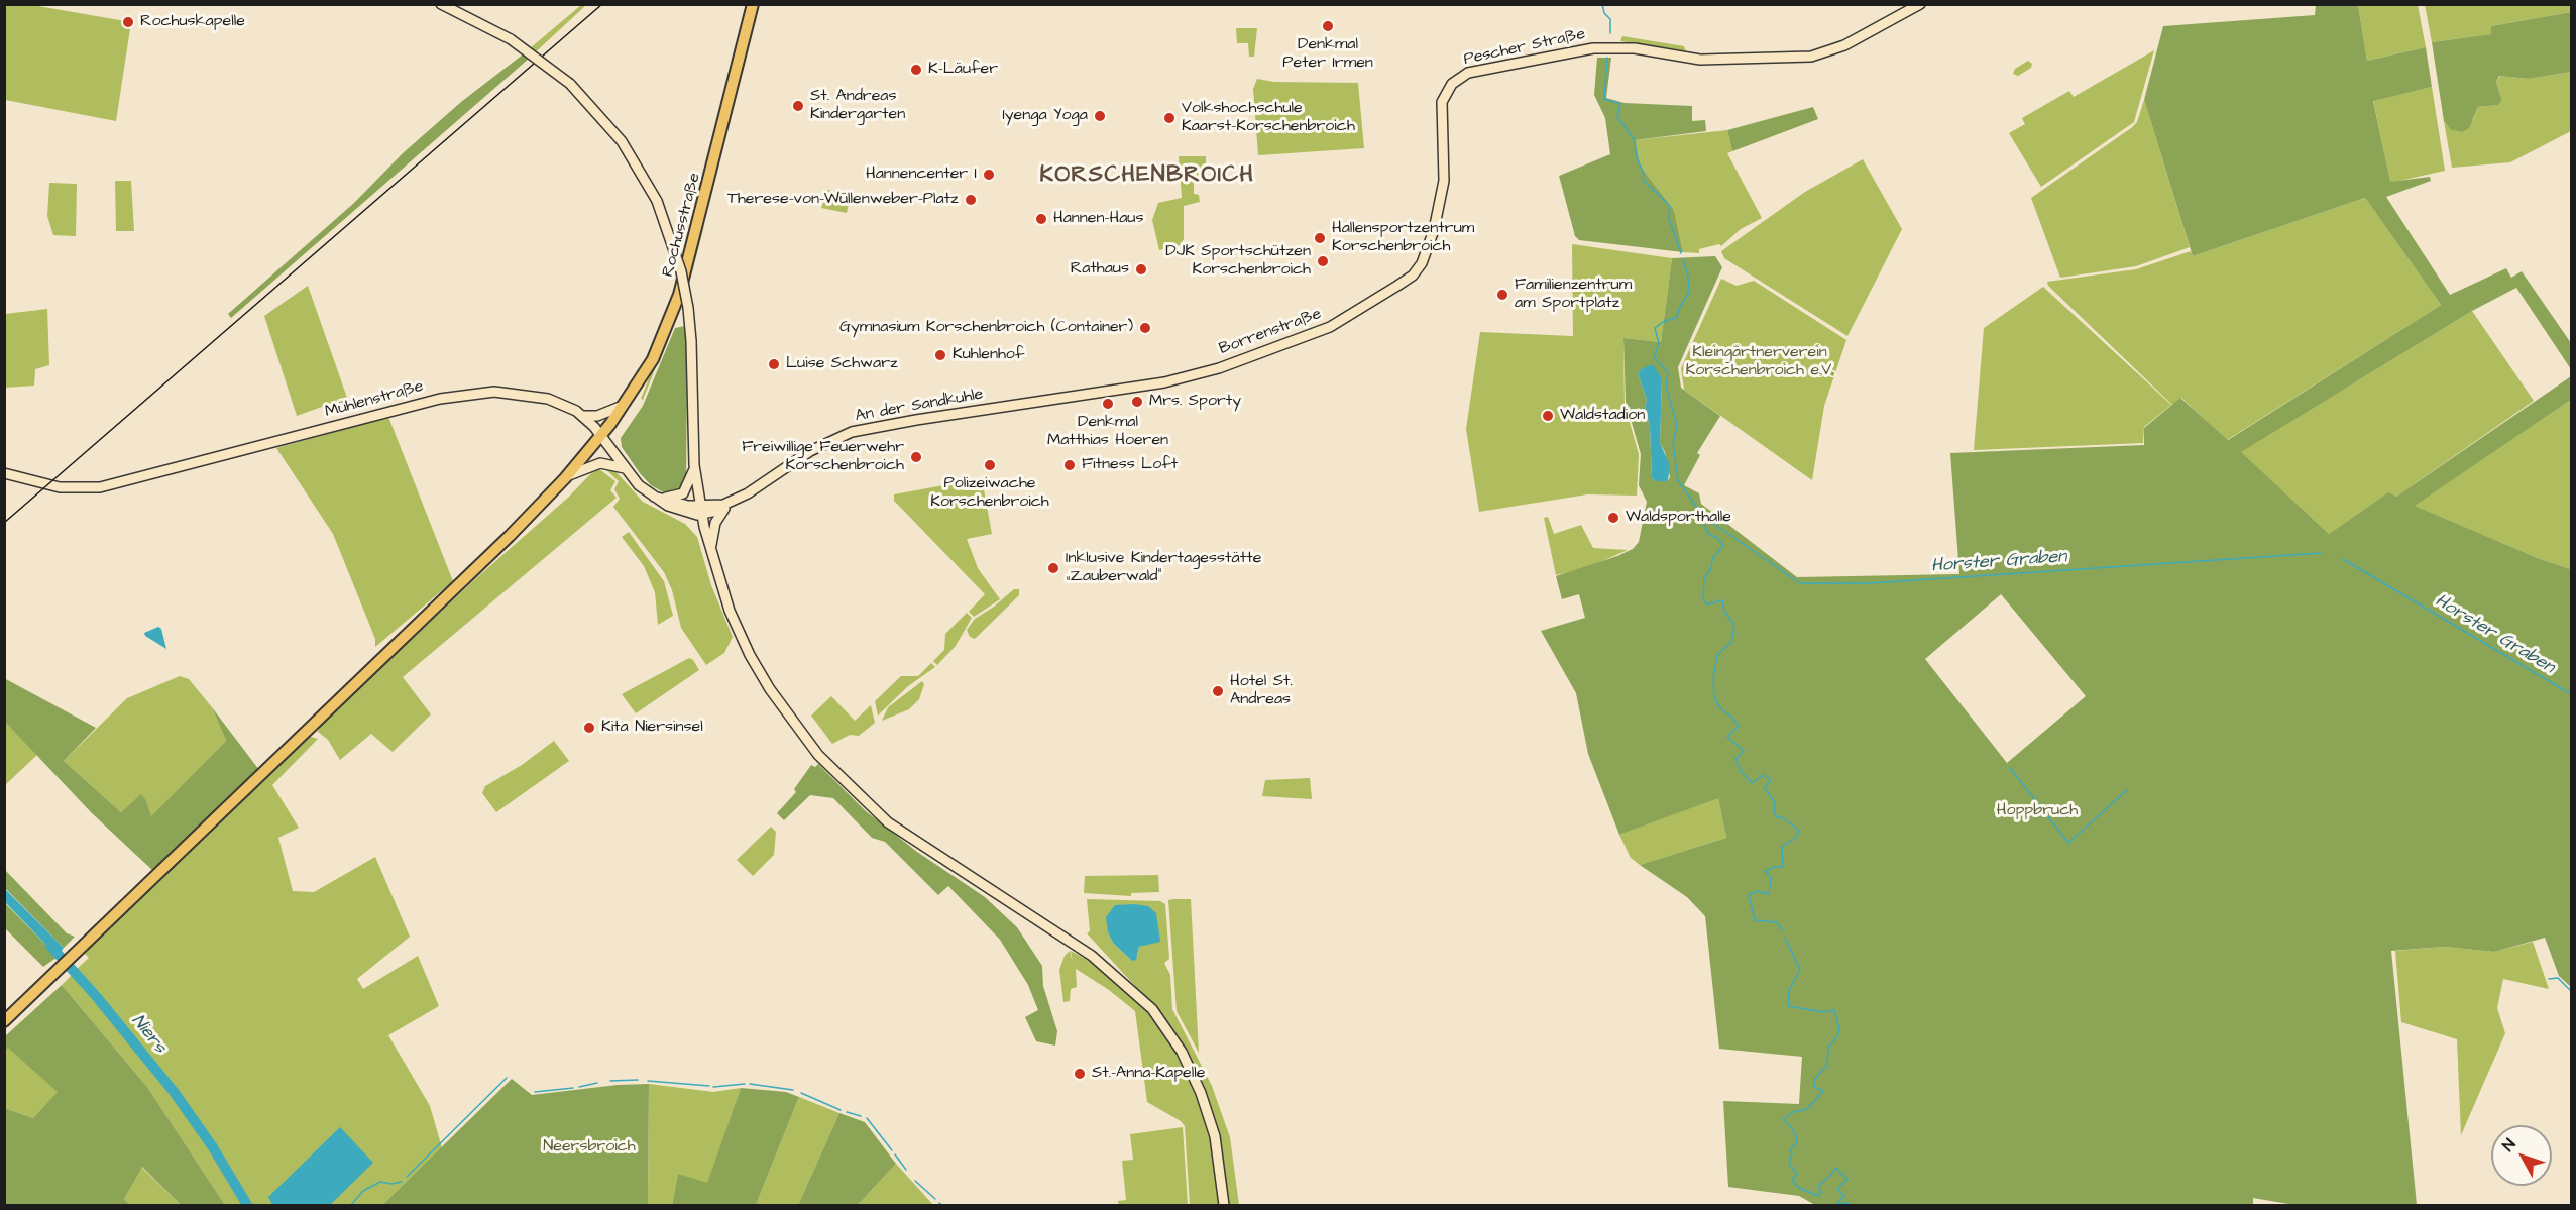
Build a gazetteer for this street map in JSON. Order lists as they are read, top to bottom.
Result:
{
  "streets": {
    "main road": [
      "Pescher Straße",
      "Rochusstraße",
      "Borrenstraße",
      "Mühlenstraße",
      "An der Sandkuhle"
    ]
  },
  "crossings": [
    ["Pescher Straße", "Borrenstraße"],
    ["Rochusstraße", "Mühlenstraße"],
    ["Borrenstraße", "An der Sandkuhle"],
    ["Mühlenstraße", "An der Sandkuhle"]
  ],
  "districts": ["KORSCHENBROICH"],
  "water": ["Horster Graben", "Niers"],
  "parks": ["Kleingärtnerverein Korschenbroich e.V.", "Hoppbruch", "Neersbroich"],
  "places": [
    "Rochuskapelle",
    "Denkmal Peter Irmen",
    "K-Läufer",
    "St. Andreas Kindergarten",
    "Iyenga Yoga",
    "Volkshochschule Kaarst-Korschenbroich",
    "Hannencenter I",
    "Therese-von-Wüllenweber-Platz",
    "Hannen-Haus",
    "Hallensportzentrum Korschenbroich",
    "DJK Sportschützen Korschenbroich",
    "Rathaus",
    "Familienzentrum am Sportplatz",
    "Gymnasium Korschenbroich (Container)",
    "Kuhlenhof",
    "Luise Schwarz",
    "Mrs. Sporty",
    "Denkmal Matthias Hoeren",
    "Waldstadion",
    "Freiwillige Feuerwehr Korschenbroich",
    "Polizeiwache Korschenbroich",
    "Fitness Loft",
    "Waldsporthalle",
    "Inklusive Kindertagesstätte „Zauberwald“",
    "Hotel St. Andreas",
    "Kita Niersinsel",
    "St.-Anna-Kapelle"
  ],
  "north": "top left"
}
